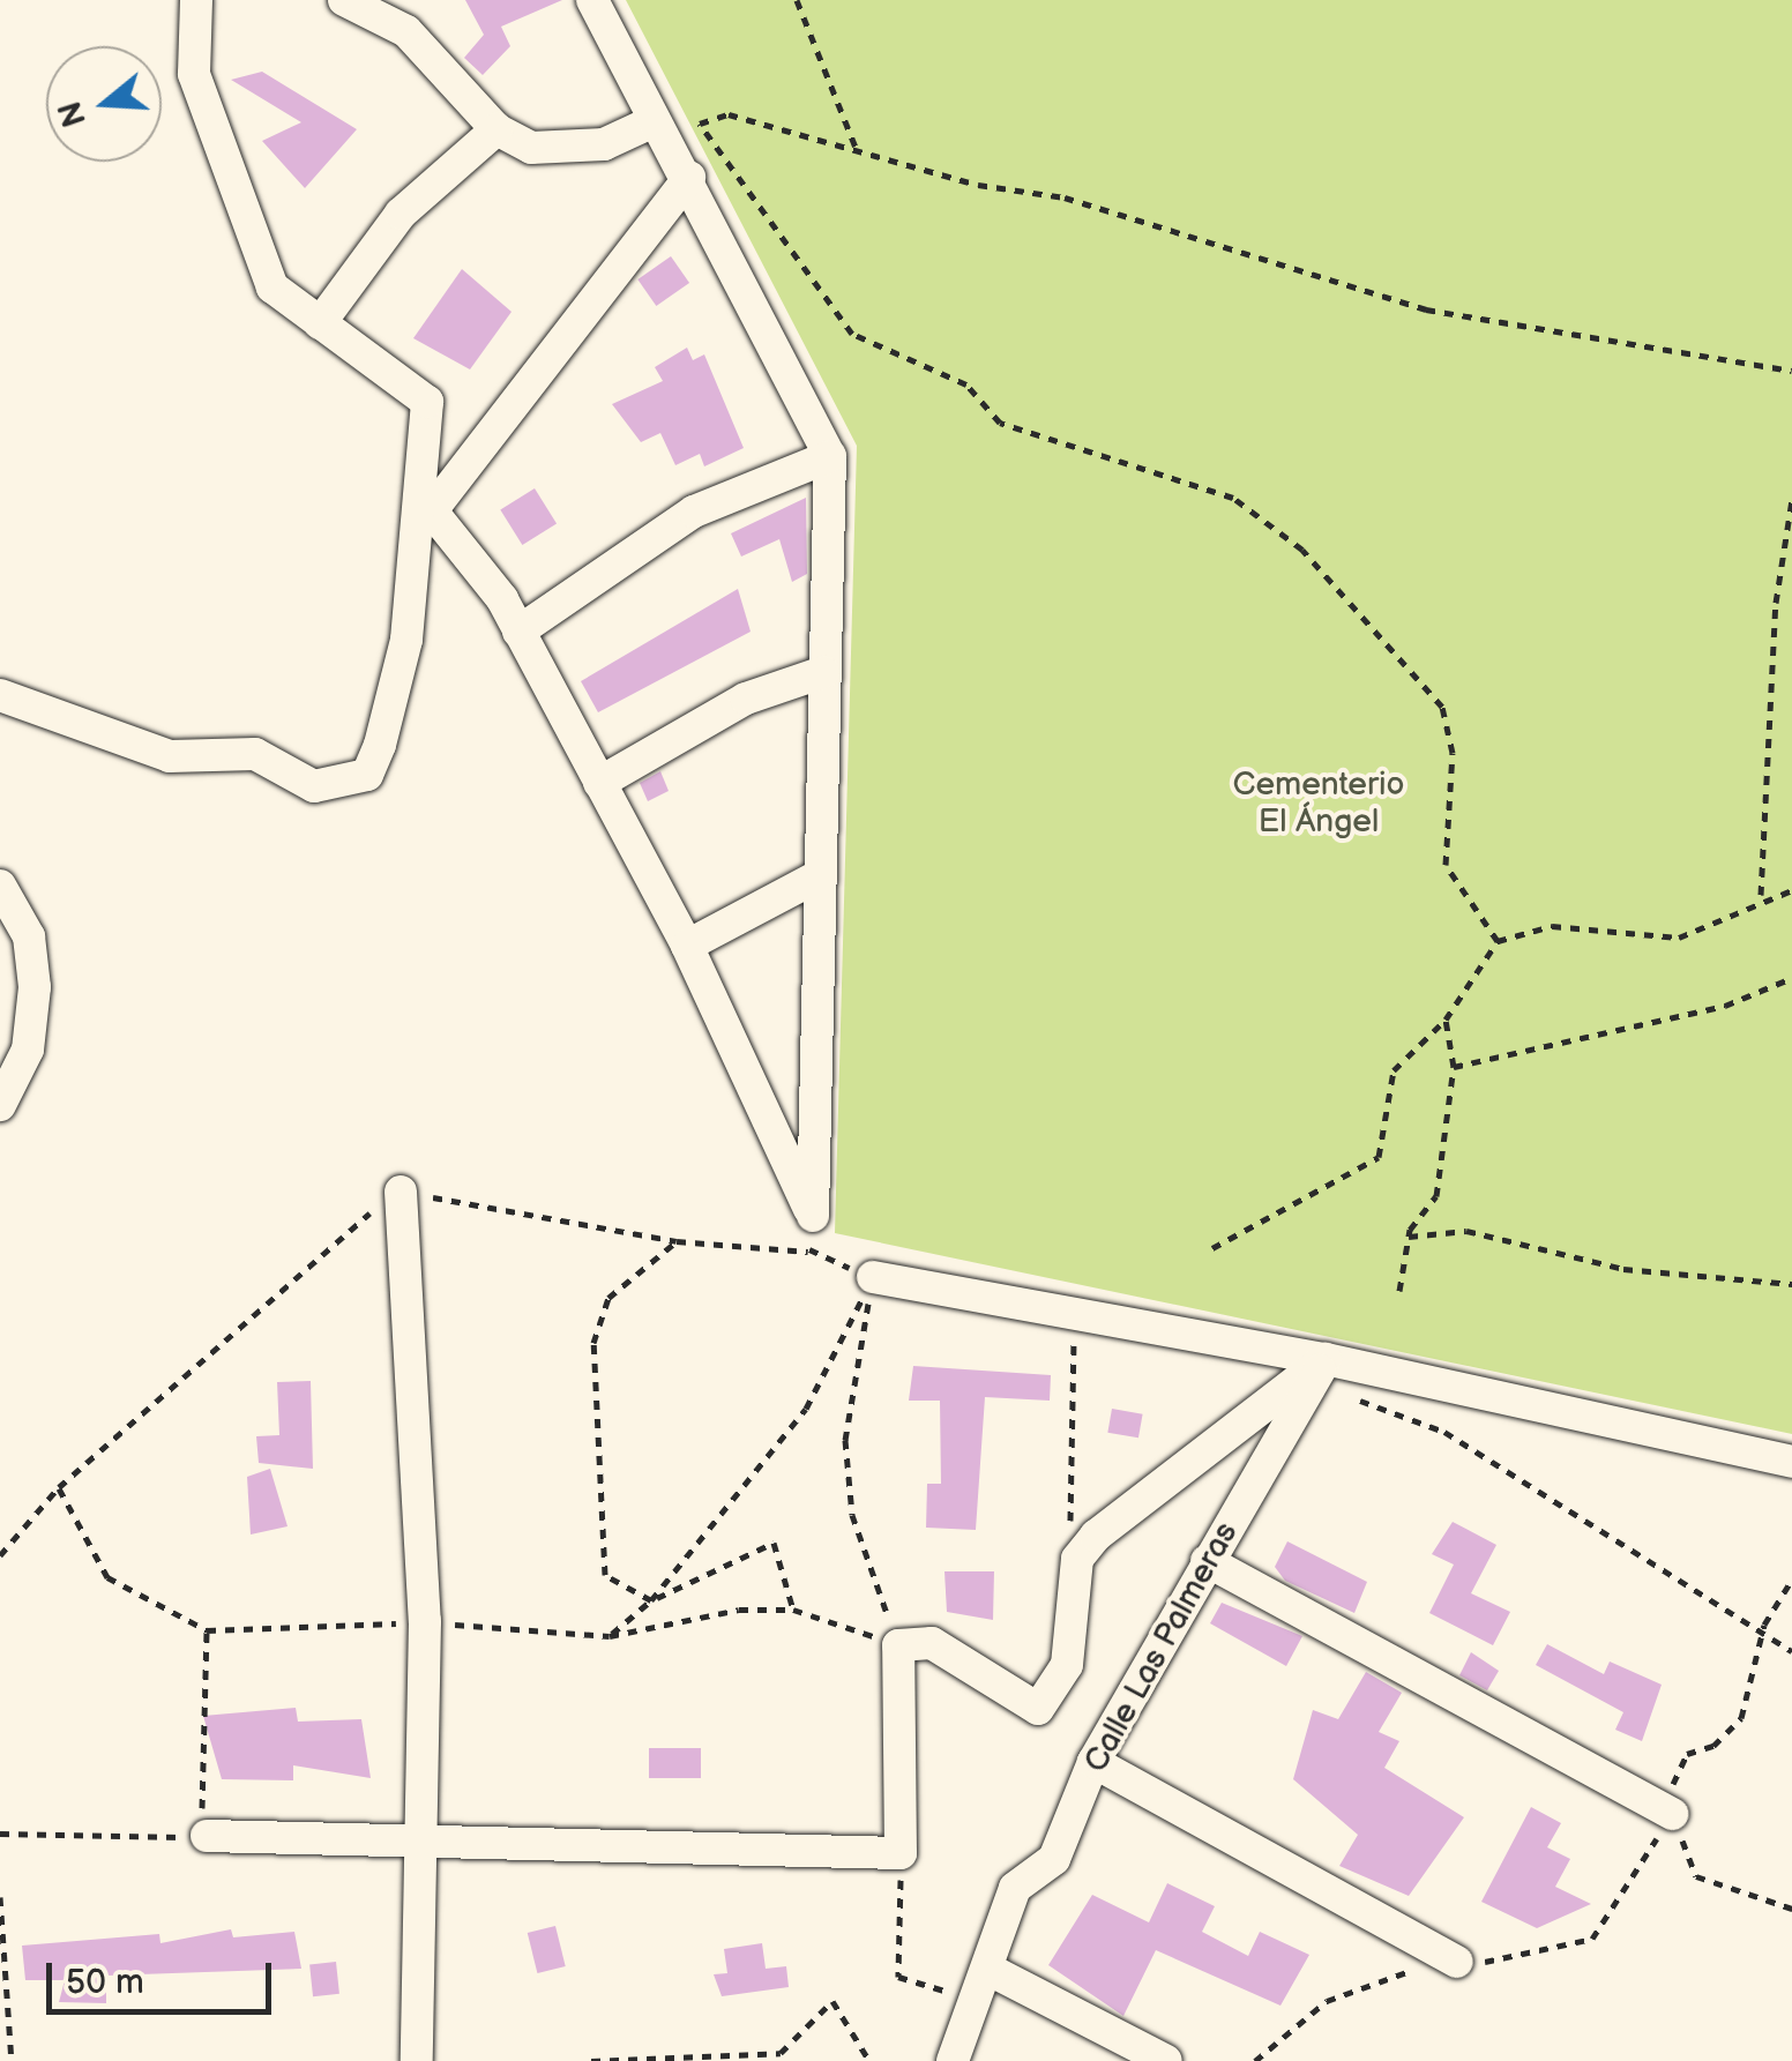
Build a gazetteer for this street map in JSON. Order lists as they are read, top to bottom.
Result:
{
  "streets": {
    "street": ["Calle Las Palmeras"]
  },
  "parks": ["Cementerio El Ángel"],
  "scale_bar": "50 m",
  "north": "left"
}
